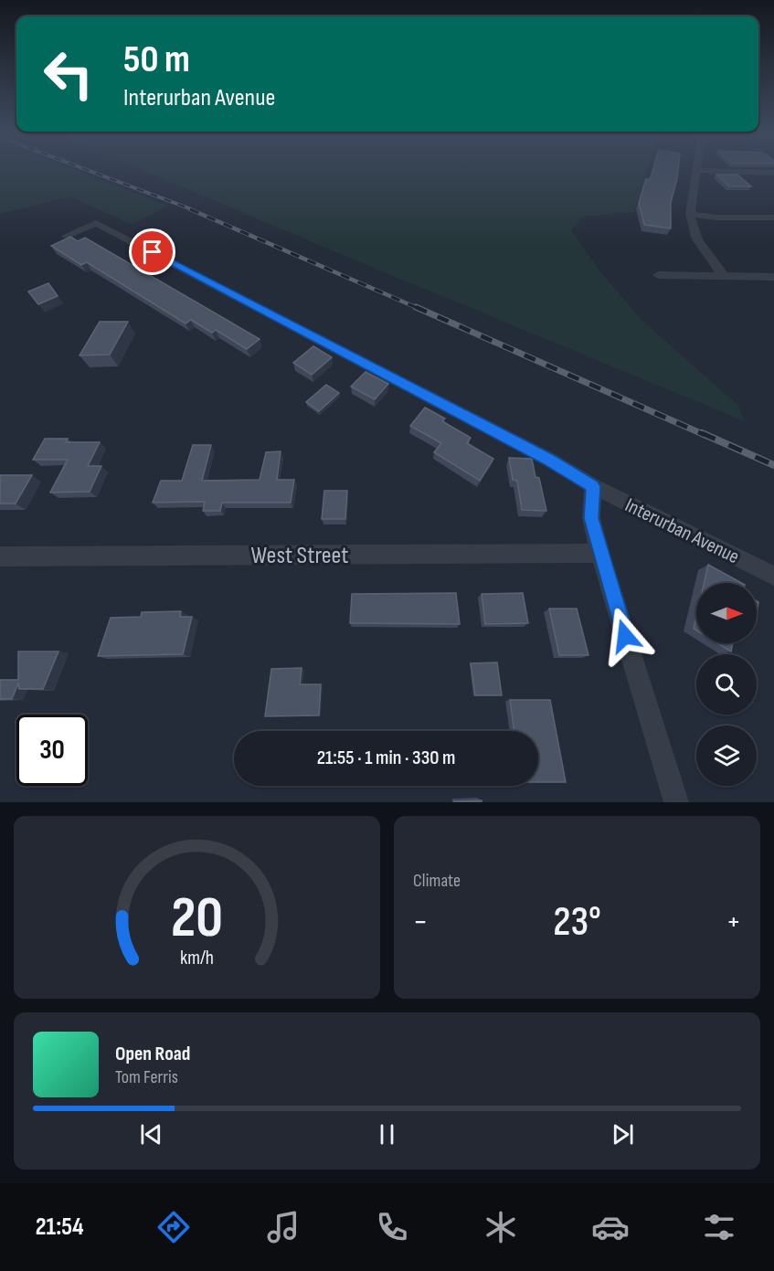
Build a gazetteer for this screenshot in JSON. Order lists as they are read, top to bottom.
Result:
{
  "streets": {
    "street": ["Interurban Avenue", "West Street"]
  },
  "north": "right",
  "page": {
    "turn": ["50 m", "Interurban Avenue"],
    "limit": "30",
    "trip": "21:55 · 1 min · 330 m",
    "tile": "Climate",
    "heat": ["−", "23°", "+"],
    "song": ["Open Road", "Tom Ferris"],
    "tabs": "21:54",
    "gauge": ["20", "km/h"]
  }
}
